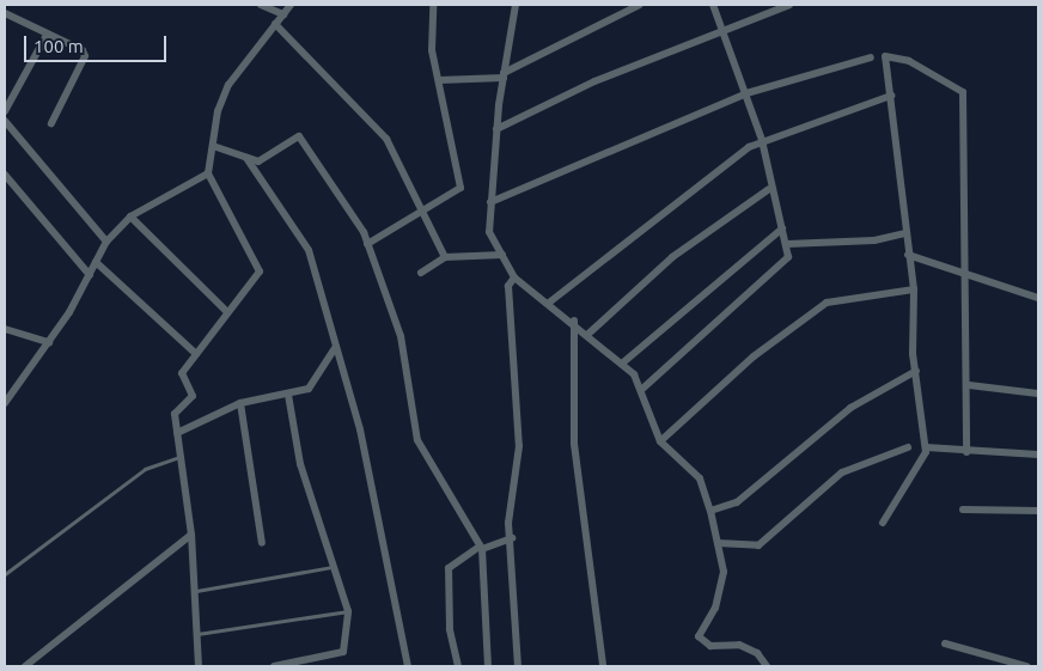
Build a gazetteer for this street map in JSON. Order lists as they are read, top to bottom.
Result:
{
  "scale_bar": "100 m"
}
